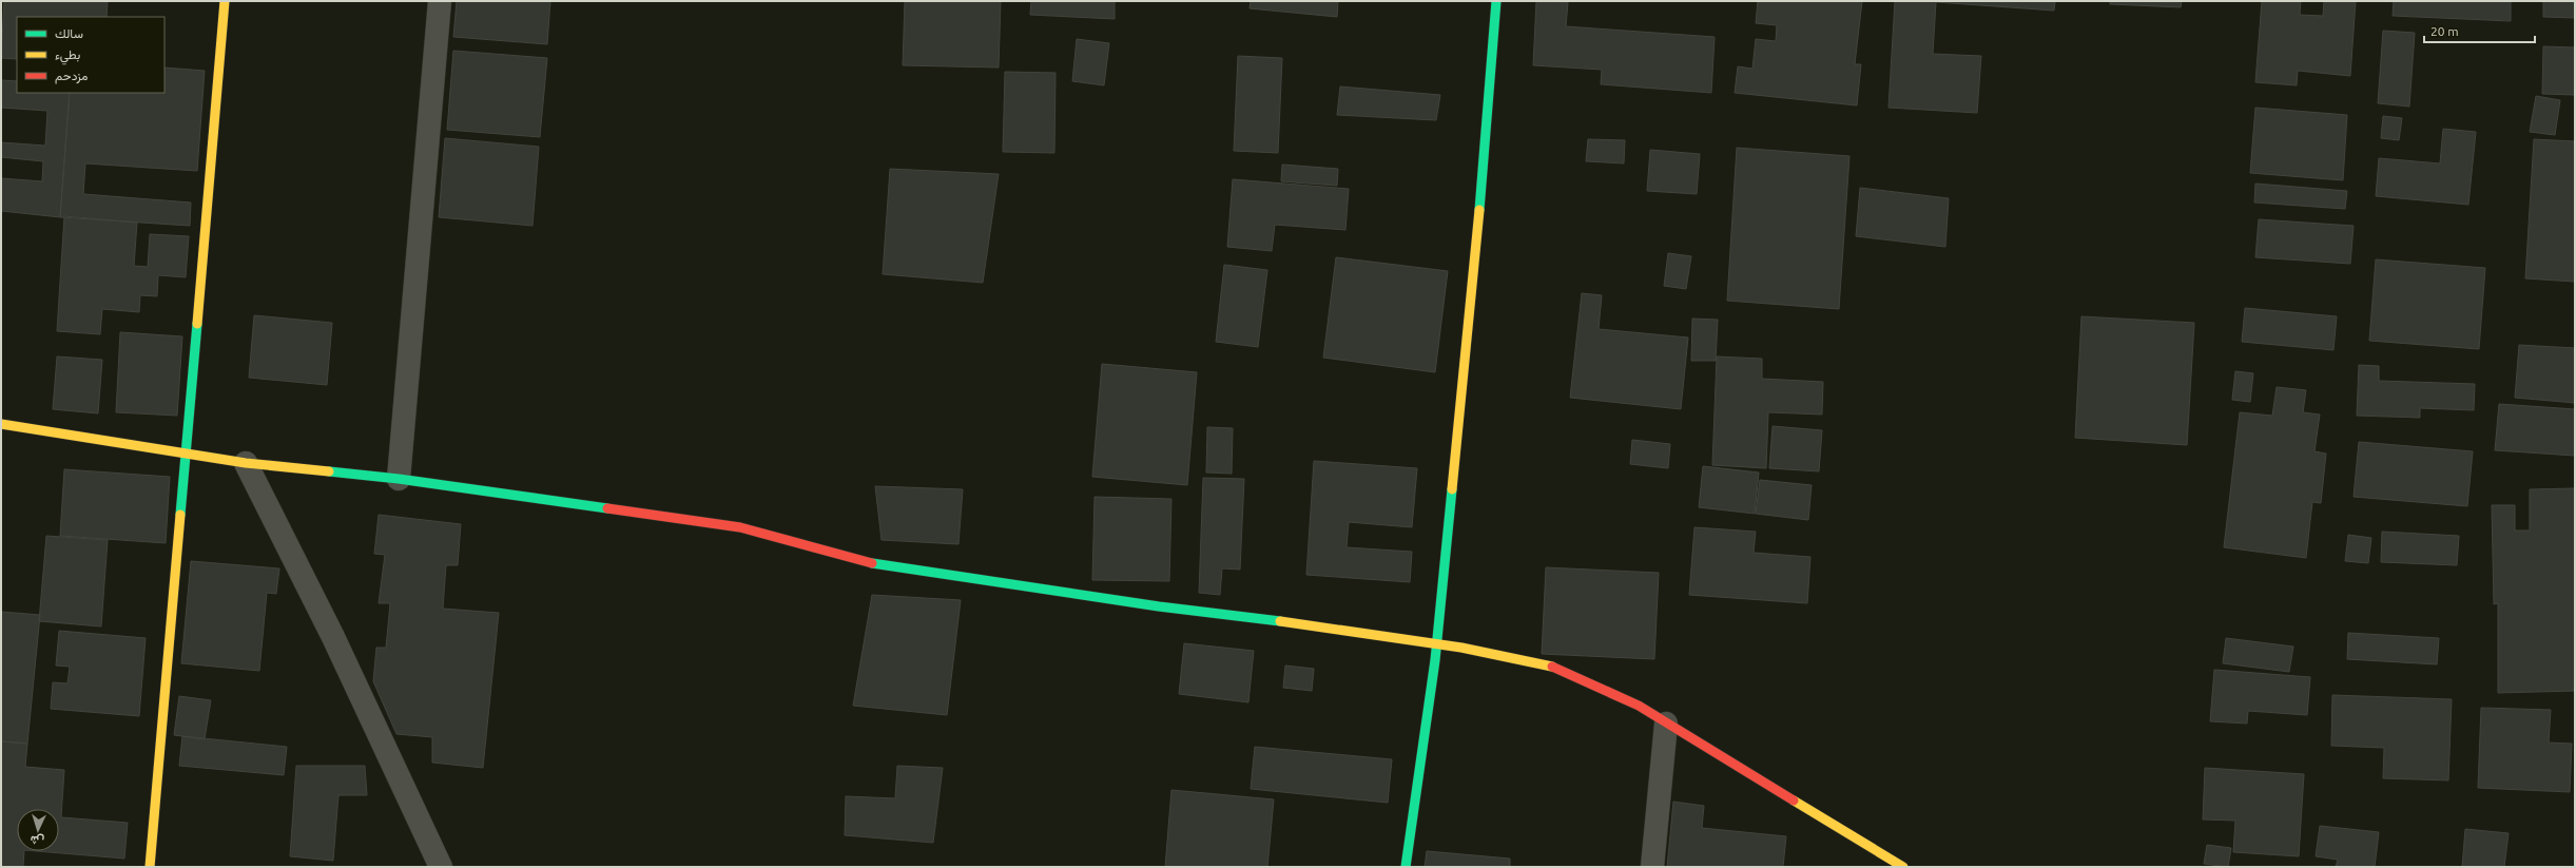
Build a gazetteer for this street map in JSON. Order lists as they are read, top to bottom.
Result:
{
  "legend": ["سالك", "بطيء", "مزدحم"],
  "scale_bar": "20 m",
  "north": "bottom"
}
